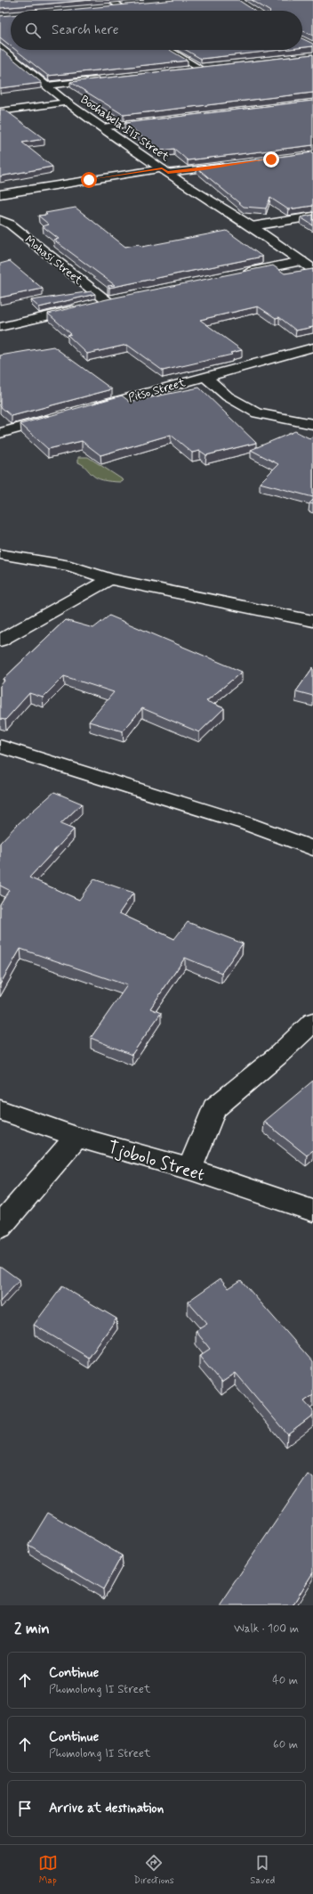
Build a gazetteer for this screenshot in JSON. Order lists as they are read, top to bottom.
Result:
{
  "streets": {
    "street": [
      "Bochabela III Street",
      "Mohasi Street",
      "Pitso Street",
      "Tjobolo Street"
    ]
  },
  "page": {
    "search": "Search here",
    "heading": ["2 min", "Walk · 100 m"],
    "list": [
      ["Continue", "Phomolong II Street", "40 m"],
      ["Continue", "Phomolong II Street", "60 m"],
      "Arrive at destination"
    ],
    "nav": ["Map", "Directions", "Saved"]
  }
}
